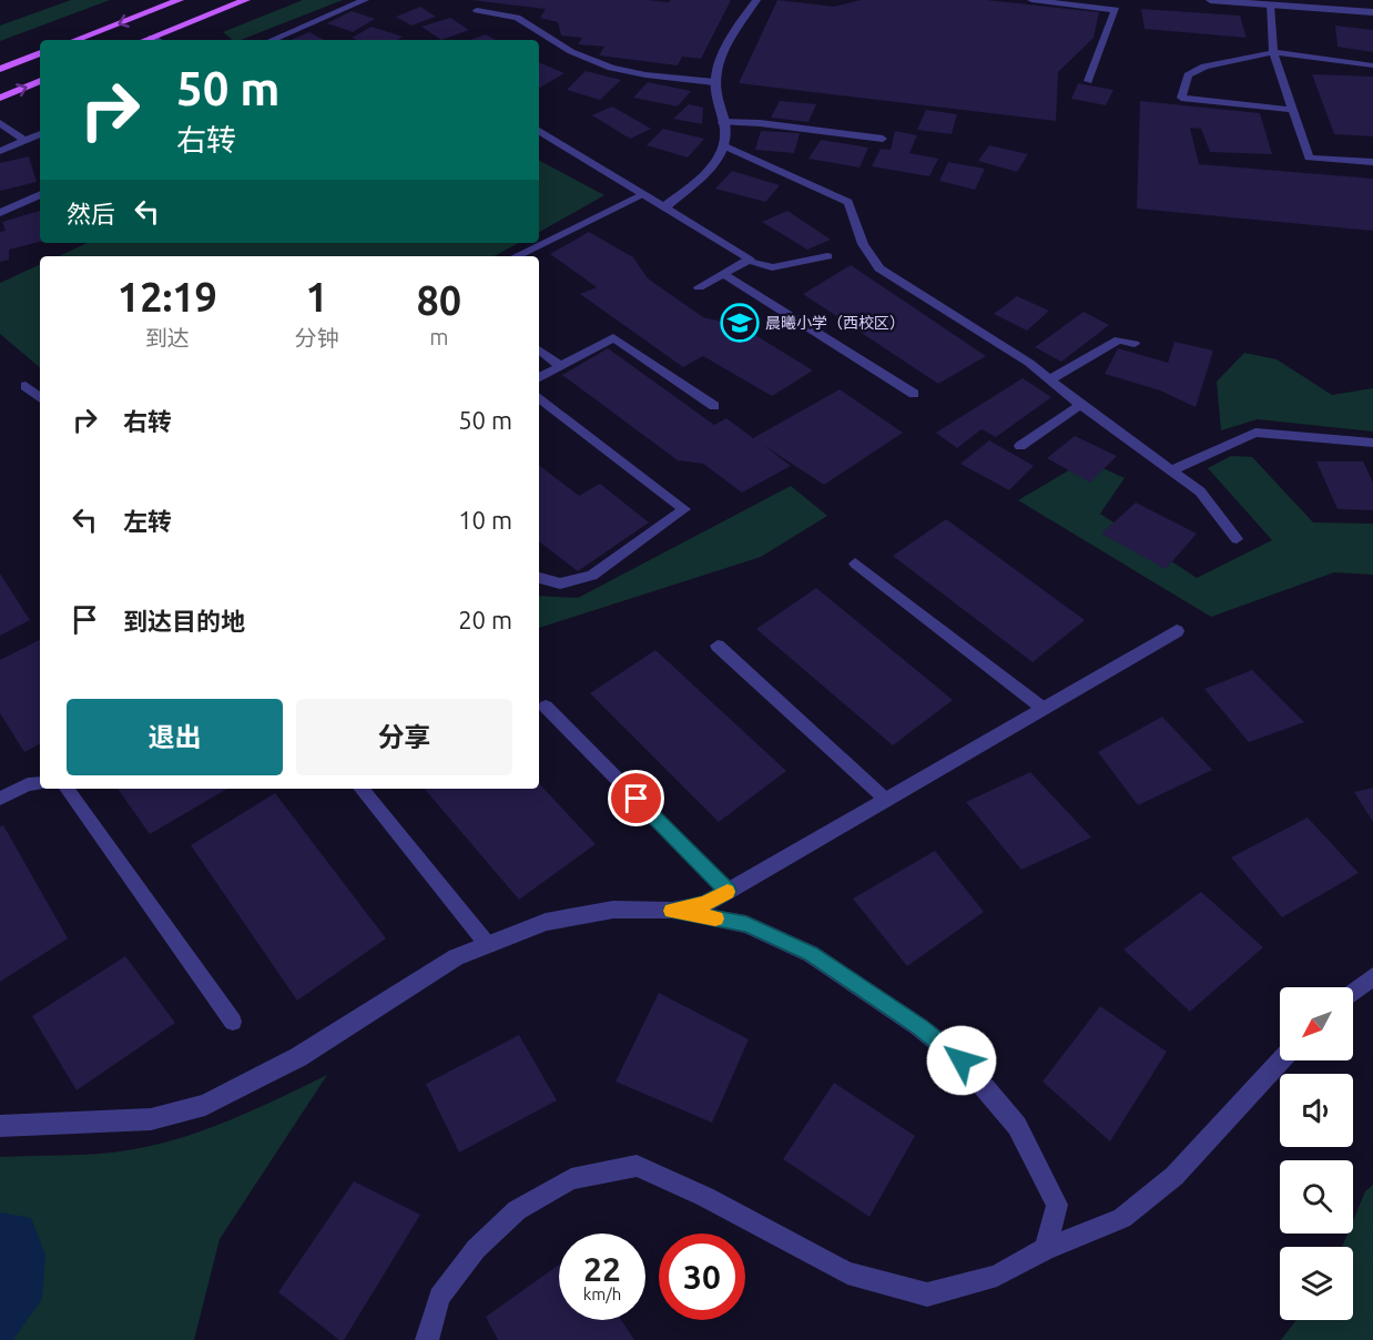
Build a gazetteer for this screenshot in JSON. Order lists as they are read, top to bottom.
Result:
{
  "places": {
    "school or university": ["晨曦小学（西校区）"]
  },
  "north": "bottom left",
  "page": {
    "turn": ["50 m", "右转"],
    "then": "然后",
    "eta": [
      "12:19",
      "到达",
      "1",
      "分钟",
      "80",
      "m"
    ],
    "list": [
      {
        "name": "右转",
        "value": "50 m"
      },
      {
        "name": "左转",
        "value": "10 m"
      },
      {
        "name": "到达目的地",
        "value": "20 m"
      }
    ],
    "buttons": ["退出", "分享"],
    "speed": "22 km/h",
    "limit": "30"
  }
}
